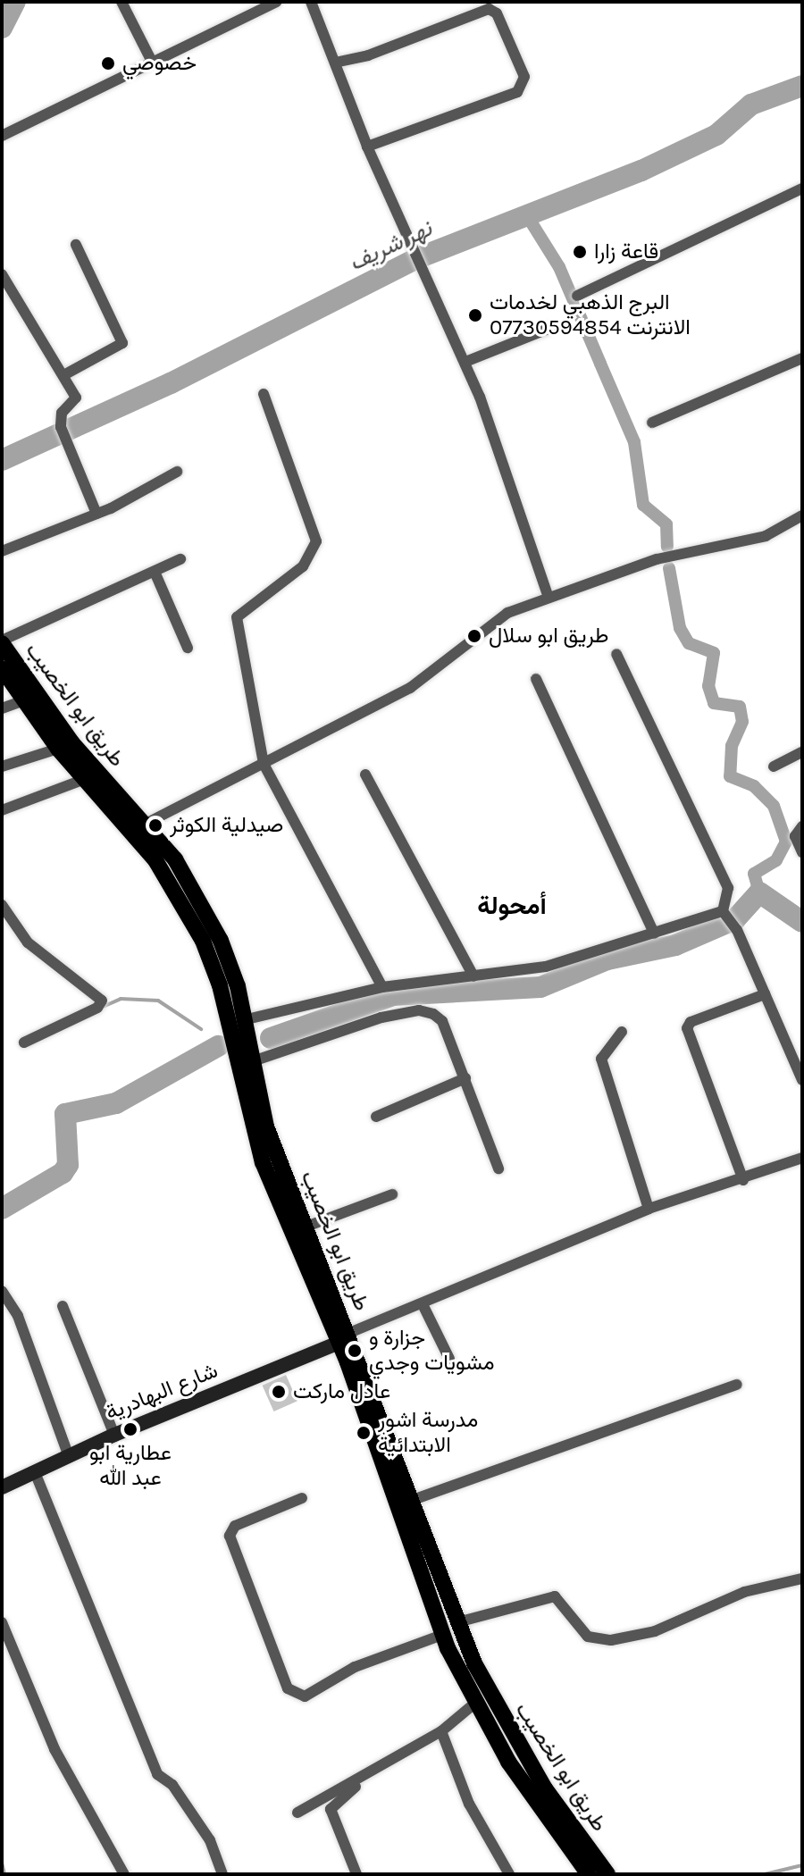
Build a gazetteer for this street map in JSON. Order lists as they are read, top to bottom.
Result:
{
  "streets": {
    "main road": ["طريق ابو الخصيب", "شارع البهادرية"]
  },
  "crossings": [
    ["طريق ابو الخصيب", "شارع البهادرية"]
  ],
  "districts": ["أمحولة"],
  "water": ["نهر شريف"],
  "places": [
    "خصوصي",
    "قاعة زارا",
    "البرج الذهبي لخدمات الانترنت 07730594854",
    "طريق ابو سلال",
    "صيدلية الكوثر",
    "جزارة و مشويات وجدي",
    "عادل ماركت",
    "عطارية ابو عبد الله",
    "مدرسة اشور الابتدائية"
  ]
}
